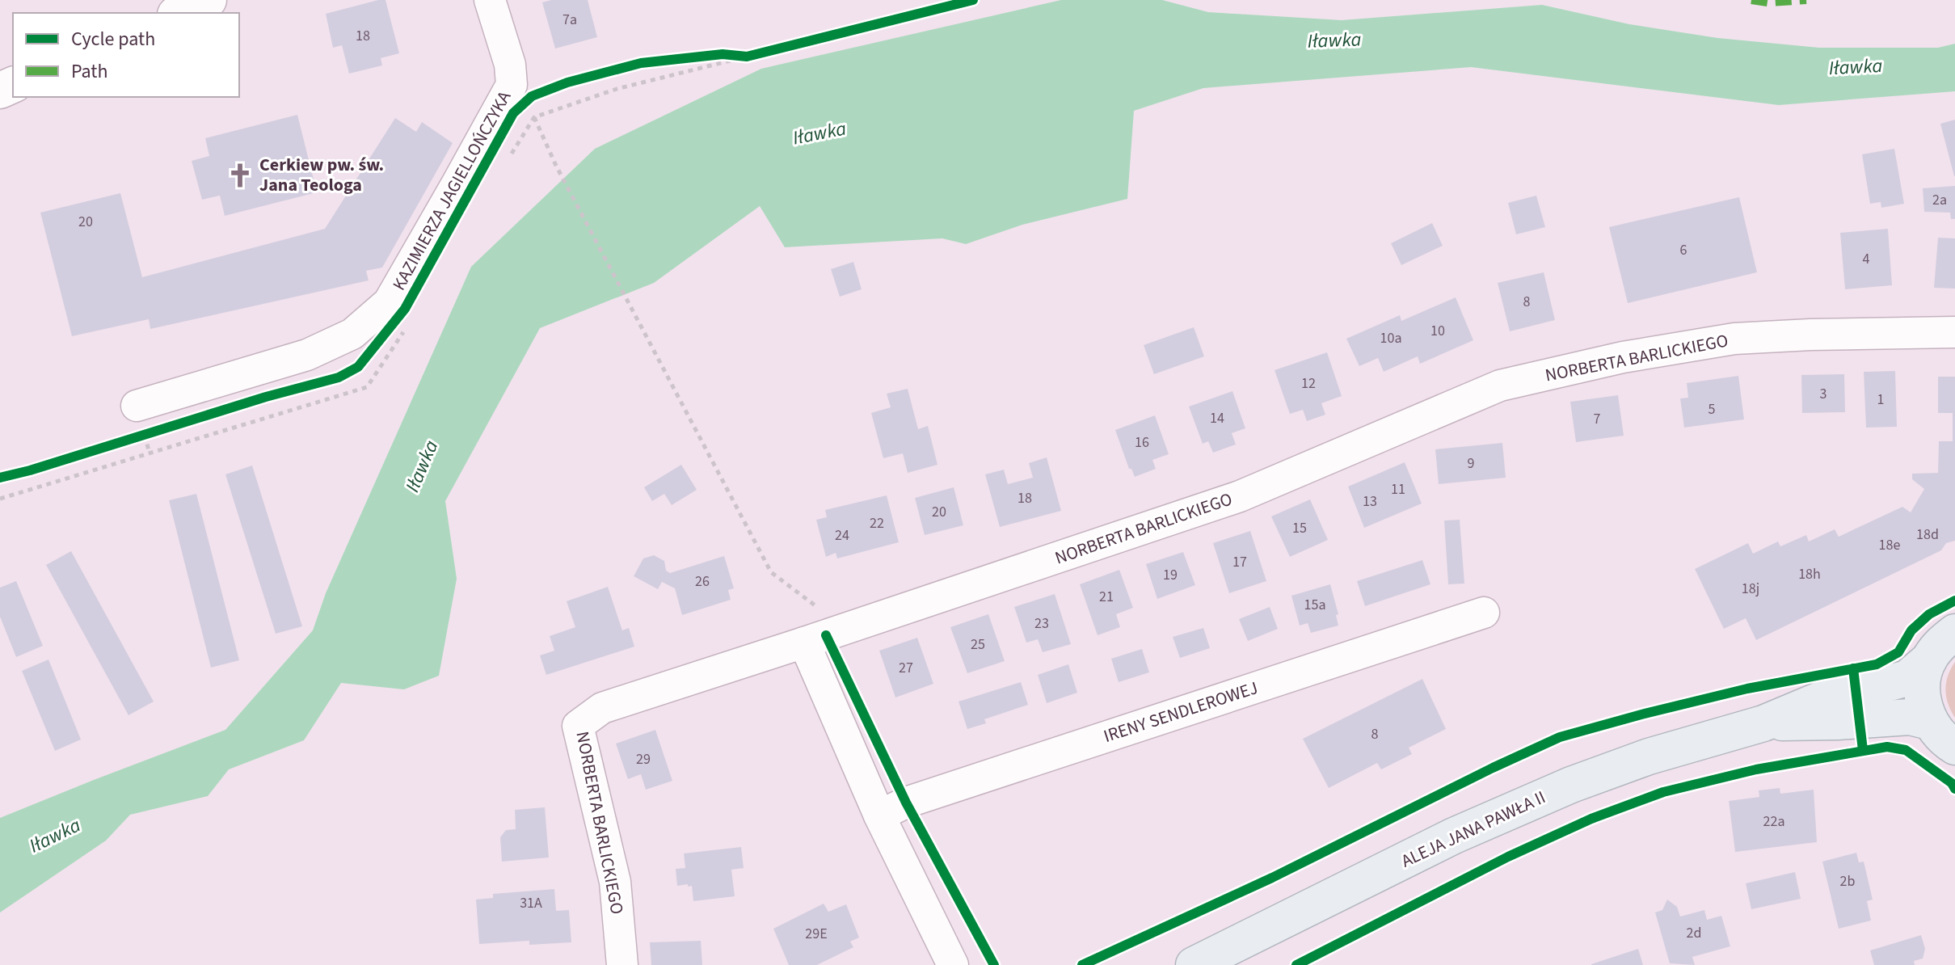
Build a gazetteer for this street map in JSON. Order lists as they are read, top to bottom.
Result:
{
  "streets": {
    "main road": ["ALEJA JANA PAWŁA II"],
    "street": ["KAZIMIERZA JAGIELLOŃCZYKA", "NORBERTA BARLICKIEGO", "IRENY SENDLEROWEJ"]
  },
  "water": ["Iławka"],
  "places": {
    "church": ["Cerkiew pw. św. Jana Teologa"]
  },
  "house_numbers": [
    "7a",
    "18",
    "2a",
    "20",
    "6",
    "4",
    "8",
    "10",
    "10a",
    "12",
    "3",
    "1",
    "5",
    "14",
    "7",
    "16",
    "9",
    "11",
    "18",
    "13",
    "20",
    "22",
    "15",
    "18d",
    "24",
    "18e",
    "17",
    "18h",
    "19",
    "26",
    "18j",
    "21",
    "15a",
    "23",
    "25",
    "27",
    "8",
    "29",
    "22a",
    "2b",
    "31A",
    "2d",
    "29E"
  ],
  "legend": ["Cycle path", "Path"]
}
